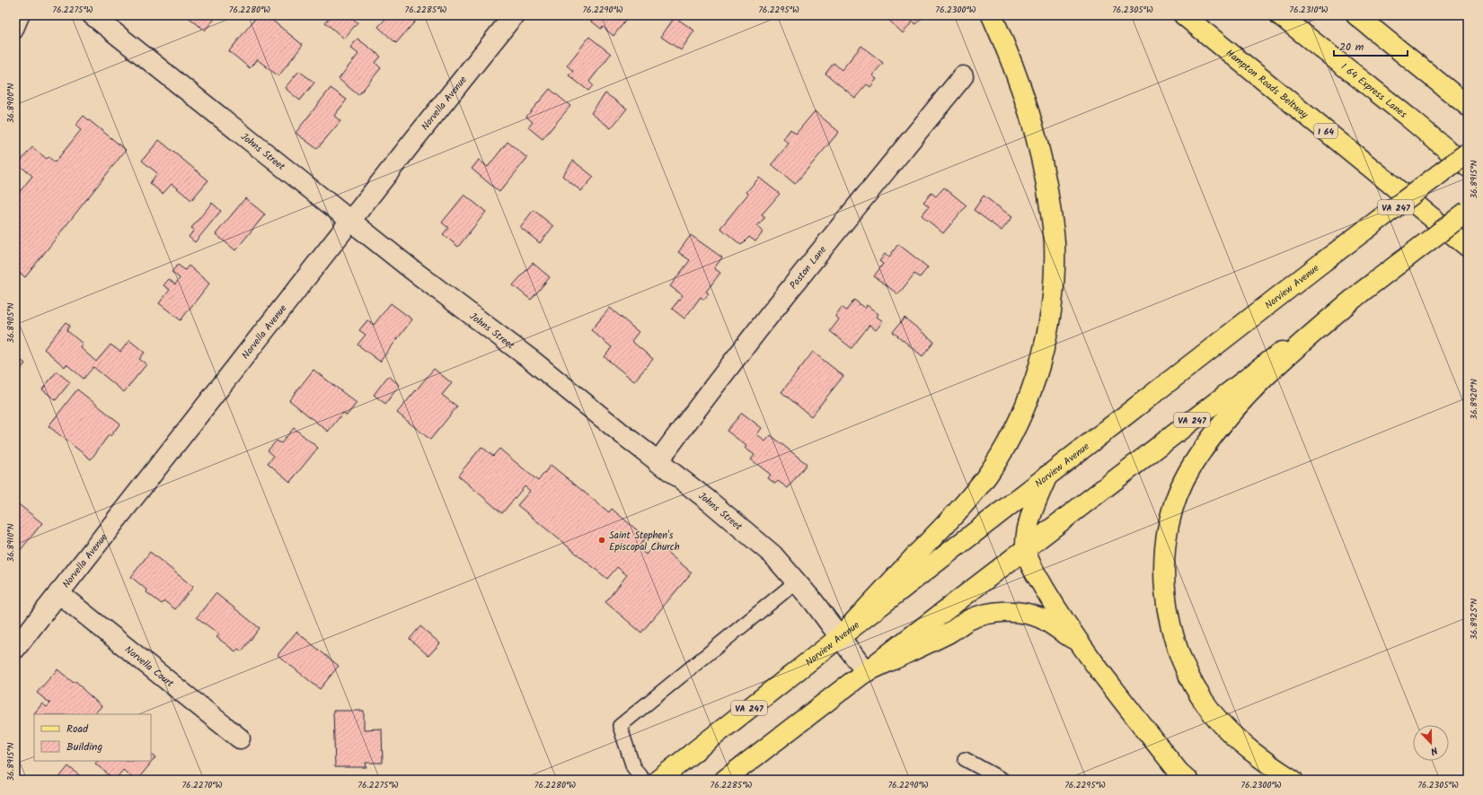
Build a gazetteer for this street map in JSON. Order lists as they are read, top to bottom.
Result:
{
  "streets": {
    "main road": [
      "Hampton Roads Beltway",
      "I 64 Express Lanes",
      "I 64",
      "VA 247",
      "Norview Avenue"
    ],
    "street": [
      "Norvella Avenue",
      "Johns Street",
      "Poston Lane",
      "Norvella Court"
    ]
  },
  "crossings": [
    ["Norvella Avenue", "Johns Street"],
    ["Norvella Avenue", "Norvella Court"],
    ["Johns Street", "VA 247"],
    ["Johns Street", "Poston Lane"],
    ["Johns Street", "Norview Avenue"]
  ],
  "places": ["Saint Stephen's Episcopal Church"],
  "legend": ["Road", "Building"],
  "scale_bar": "20 m",
  "north": "bottom",
  "coordinates": [
    "76.2275°W",
    "76.2280°W",
    "76.2285°W",
    "76.2290°W",
    "76.2295°W",
    "76.2300°W",
    "76.2305°W",
    "76.2310°W",
    "36.8900°N",
    "36.8915°N",
    "36.8905°N",
    "36.8920°N",
    "36.8910°N",
    "36.8925°N",
    "76.2270°W"
  ]
}
